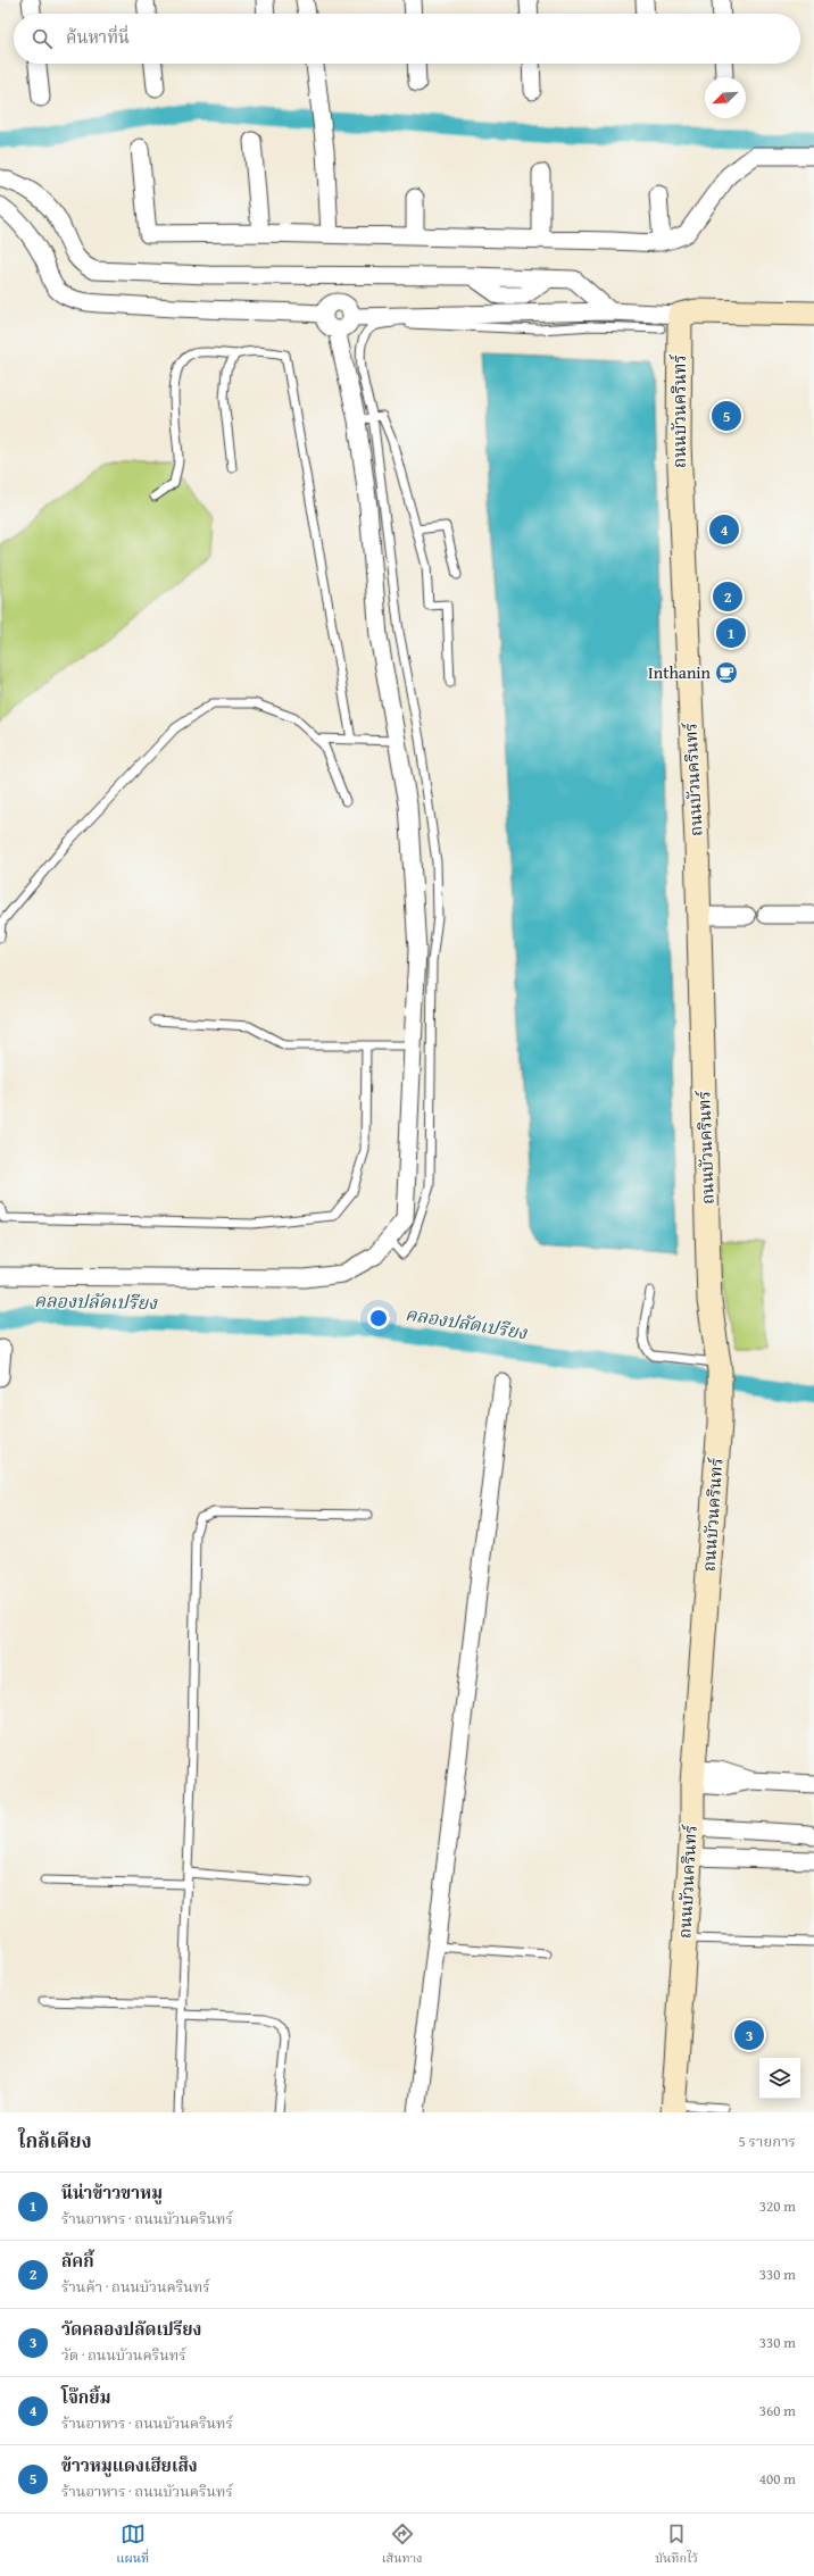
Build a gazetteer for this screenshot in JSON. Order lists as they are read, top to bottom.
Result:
{
  "streets": {
    "street": ["ถนนบัวนครินทร์"]
  },
  "water": ["คลองปลัดเปรียง"],
  "places": {
    "cafe": ["Inthanin"]
  },
  "north": "bottom left",
  "page": {
    "search": "ค้นหาที่นี่",
    "pins": [
      "5",
      "4",
      "2",
      "1",
      "3"
    ],
    "heading": ["ใกล้เคียง", "5 รายการ"],
    "list": [
      {
        "mark": "1",
        "name": "นีน่าข้าวขาหมู",
        "note": "ร้านอาหาร · ถนนบัวนครินทร์",
        "value": "320 m"
      },
      {
        "mark": "2",
        "name": "ลัคกี้",
        "note": "ร้านค้า · ถนนบัวนครินทร์",
        "value": "330 m"
      },
      {
        "mark": "3",
        "name": "วัดคลองปลัดเปรียง",
        "note": "วัด · ถนนบัวนครินทร์",
        "value": "330 m"
      },
      {
        "mark": "4",
        "name": "โจ๊กยิ้ม",
        "note": "ร้านอาหาร · ถนนบัวนครินทร์",
        "value": "360 m"
      },
      {
        "mark": "5",
        "name": "ข้าวหมูแดงเฮียเส็ง",
        "note": "ร้านอาหาร · ถนนบัวนครินทร์",
        "value": "400 m"
      }
    ],
    "nav": ["แผนที่", "เส้นทาง", "บันทึกไว้"]
  }
}
